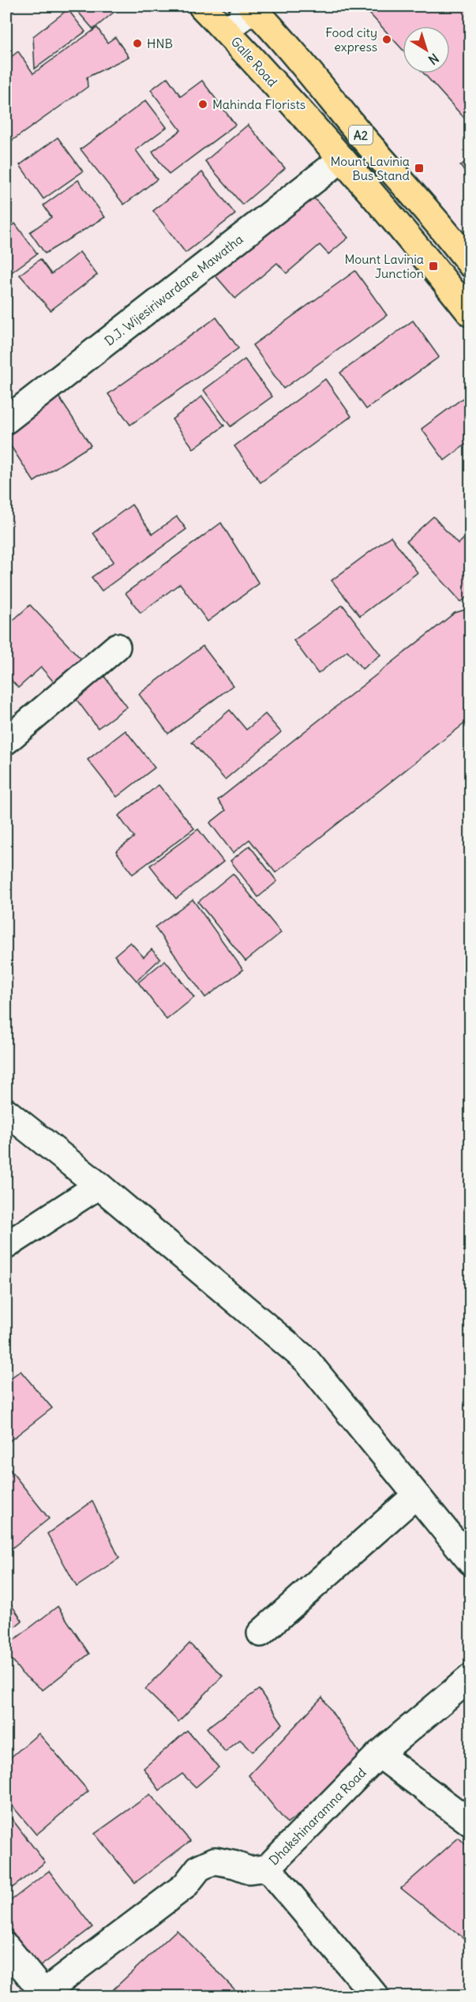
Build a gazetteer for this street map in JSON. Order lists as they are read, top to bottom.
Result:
{
  "streets": {
    "highway": ["Galle Road", "A2"],
    "street": ["D.J. Wijesiriwardane Mawatha", "Dhakshinaramna Road"]
  },
  "crossings": [
    ["Galle Road", "D.J. Wijesiriwardane Mawatha"]
  ],
  "places": {
    "other": ["Food city express", "HNB", "Mahinda Florists"],
    "transit": ["Mount Lavinia Bus Stand", "Mount Lavinia Junction"]
  },
  "north": "bottom right"
}
